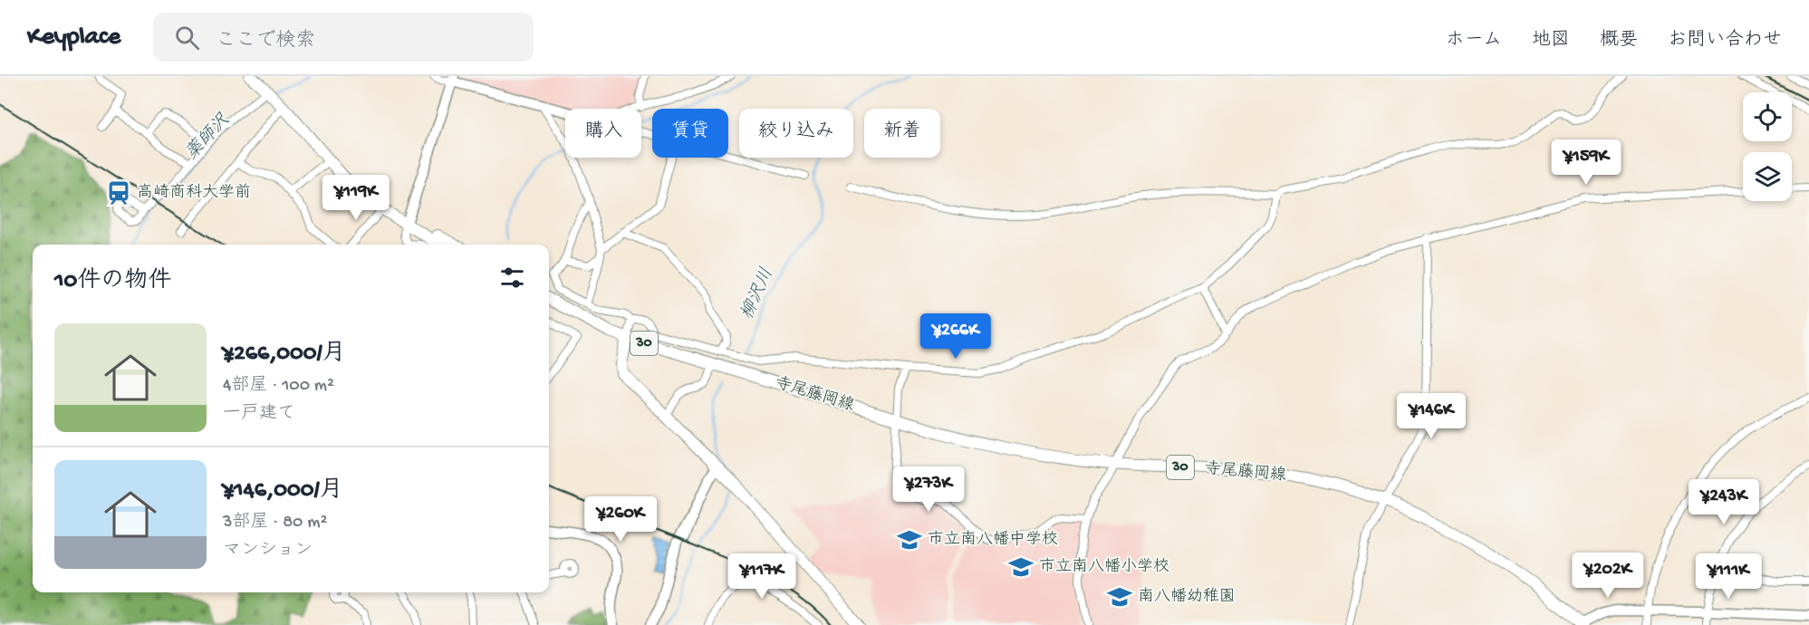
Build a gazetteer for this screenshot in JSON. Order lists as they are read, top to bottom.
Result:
{
  "streets": {
    "main road": ["30", "寺尾藤岡線"]
  },
  "crossings": [
    ["30", "寺尾藤岡線"]
  ],
  "water": ["薬師沢", "柳沢川"],
  "places": {
    "station": ["高崎商科大学前"],
    "school or university": ["市立南八幡中学校", "市立南八幡小学校", "南八幡幼稚園"]
  },
  "page": {
    "header": "Keyplace",
    "search": "ここで検索",
    "nav": [
      "ホーム",
      "地図",
      "概要",
      "お問い合わせ"
    ],
    "chip": [
      "購入",
      "賃貸",
      "絞り込み",
      "新着"
    ],
    "price": [
      "¥159K",
      "¥119K",
      "¥266K",
      "¥146K",
      "¥273K",
      "¥243K",
      "¥260K",
      "¥202K",
      "¥117K",
      "¥111K"
    ],
    "heading": "10件の物件",
    "list": [
      {
        "name": "¥266,000/月",
        "note": "4部屋 · 100 m² · 一戸建て"
      },
      {
        "name": "¥146,000/月",
        "note": "3部屋 · 80 m² · マンション"
      }
    ]
  }
}
